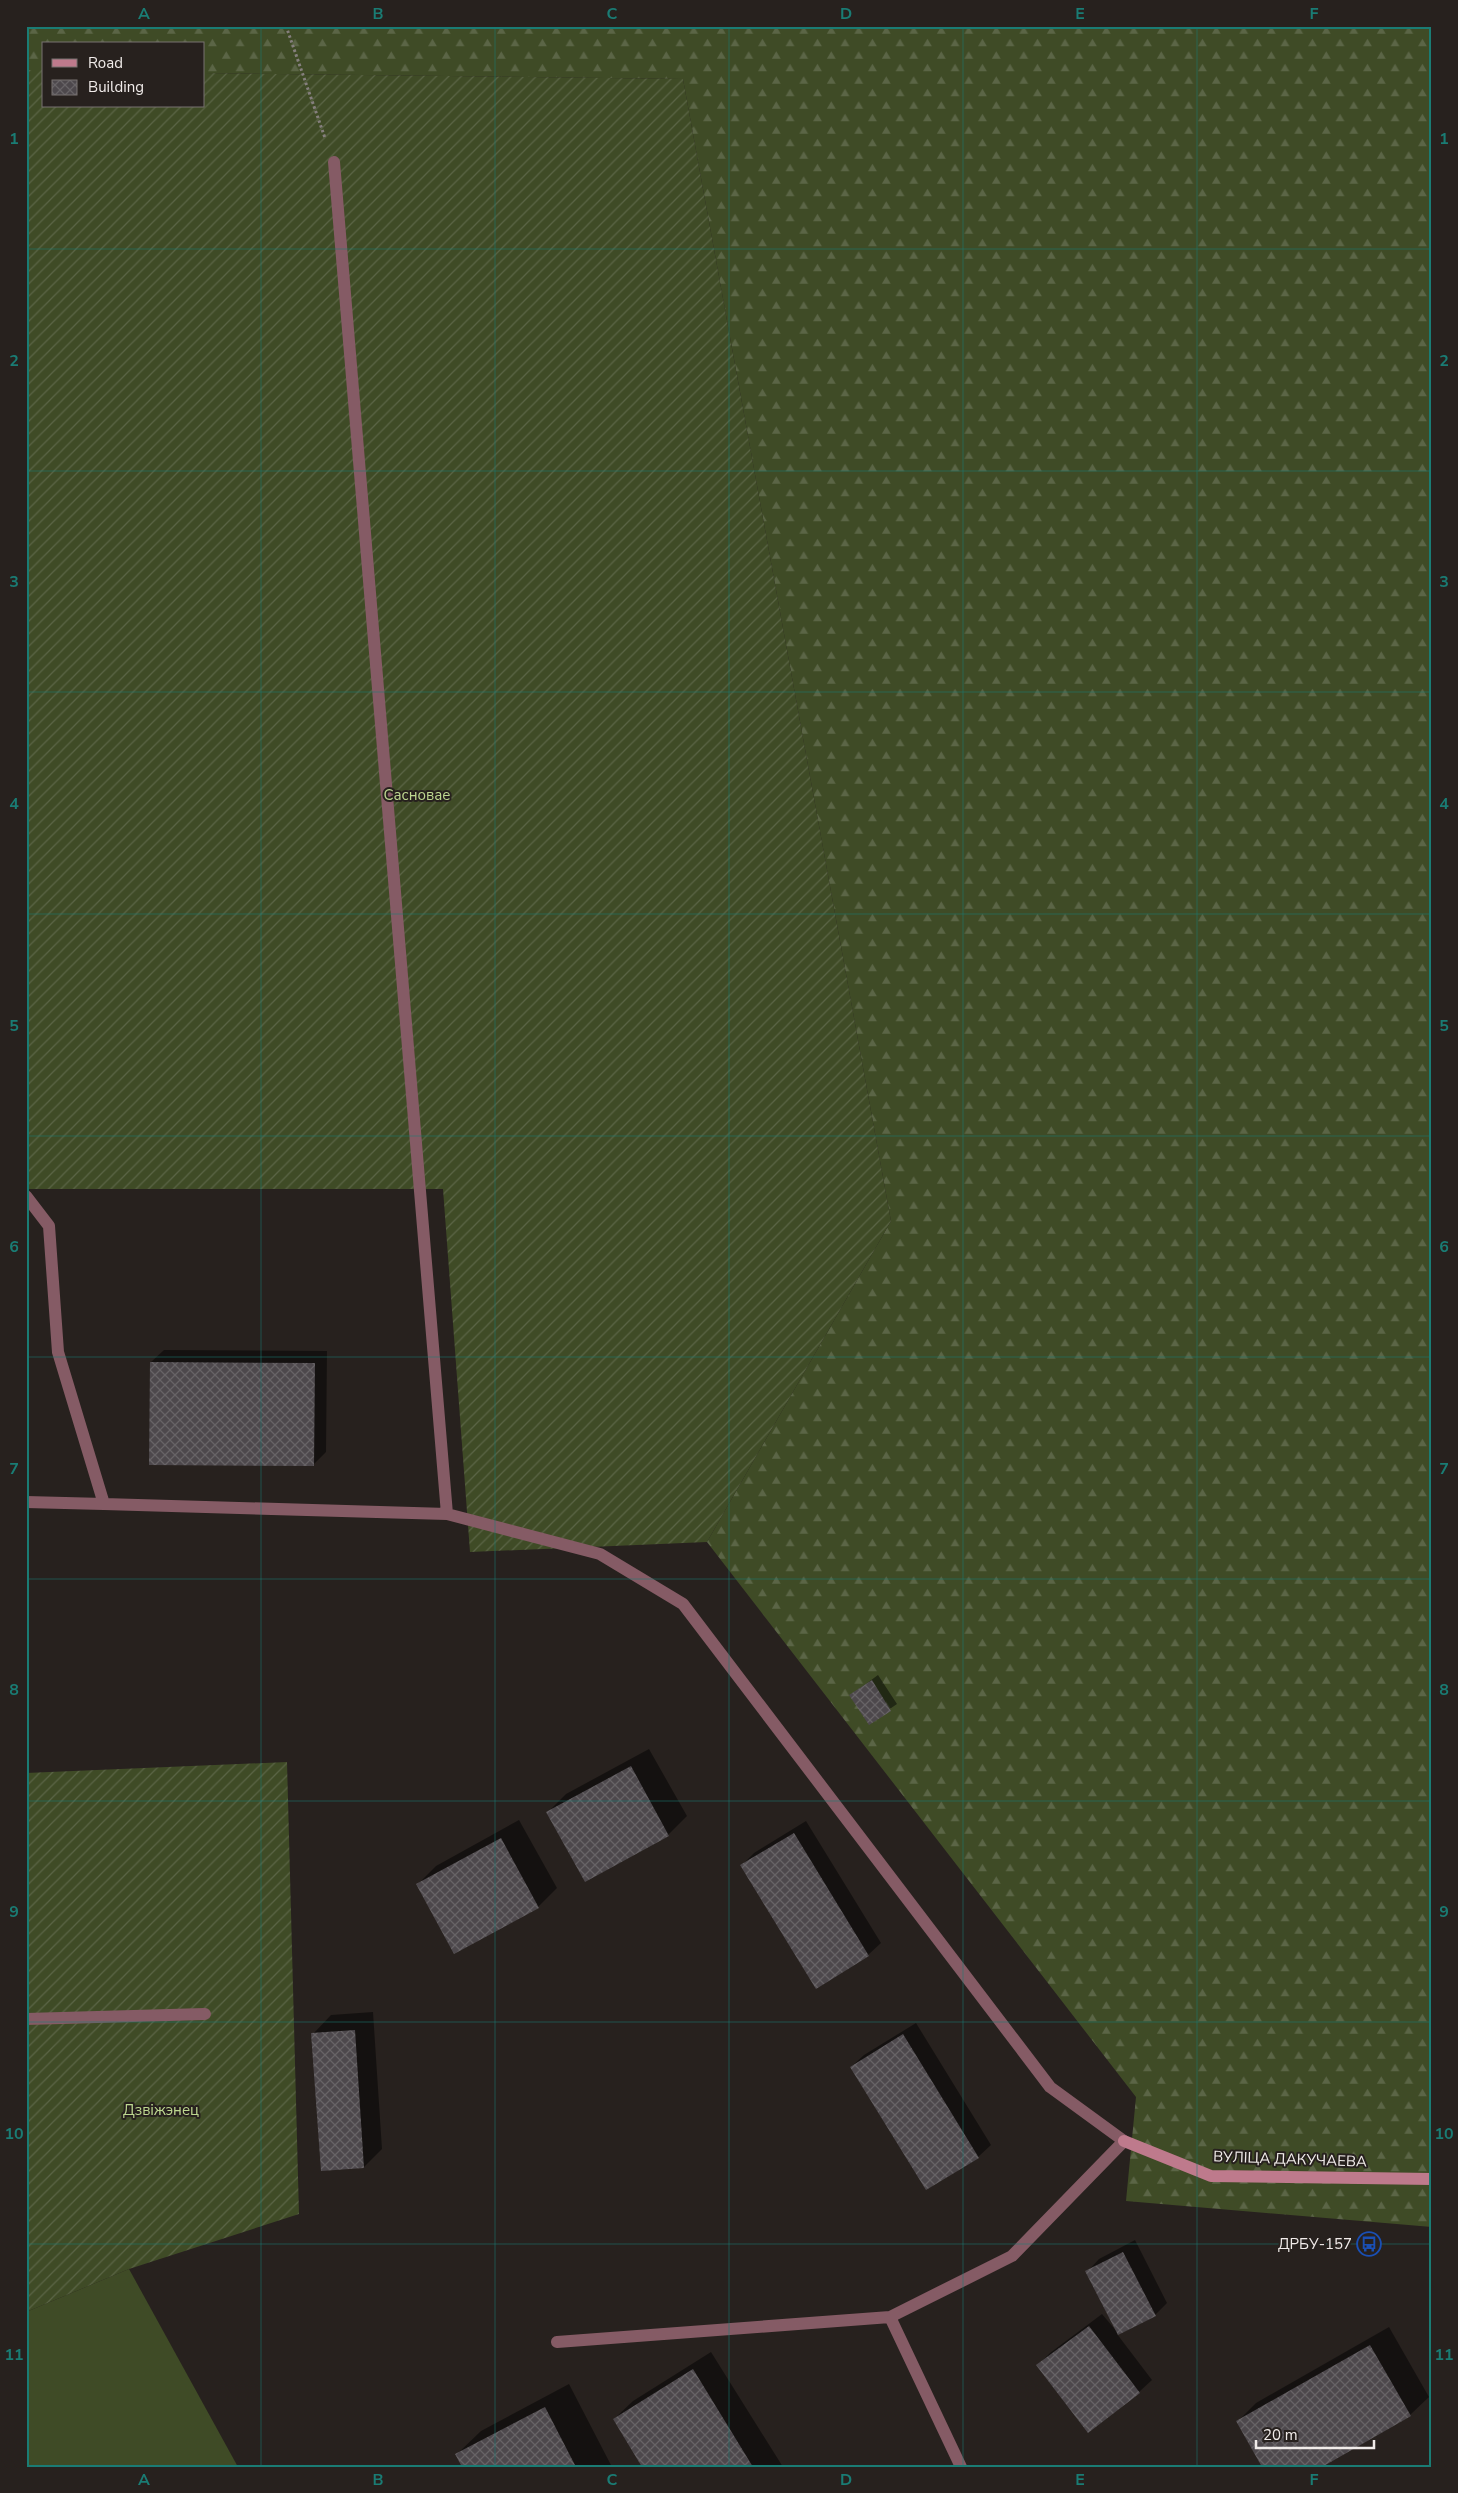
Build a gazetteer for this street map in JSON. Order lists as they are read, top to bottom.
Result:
{
  "streets": {
    "street": ["ВУЛІЦА ДАКУЧАЕВА"]
  },
  "parks": ["Сасновае", "Дзвіжэнец"],
  "places": {
    "bus stop": ["ДРБУ-157"]
  },
  "legend": ["Road", "Building"],
  "scale_bar": "20 m",
  "grid": {
    "columns": [
      "A",
      "B",
      "C",
      "D",
      "E",
      "F"
    ],
    "rows": [
      "1",
      "2",
      "3",
      "4",
      "5",
      "6",
      "7",
      "8",
      "9",
      "10",
      "11"
    ]
  }
}
